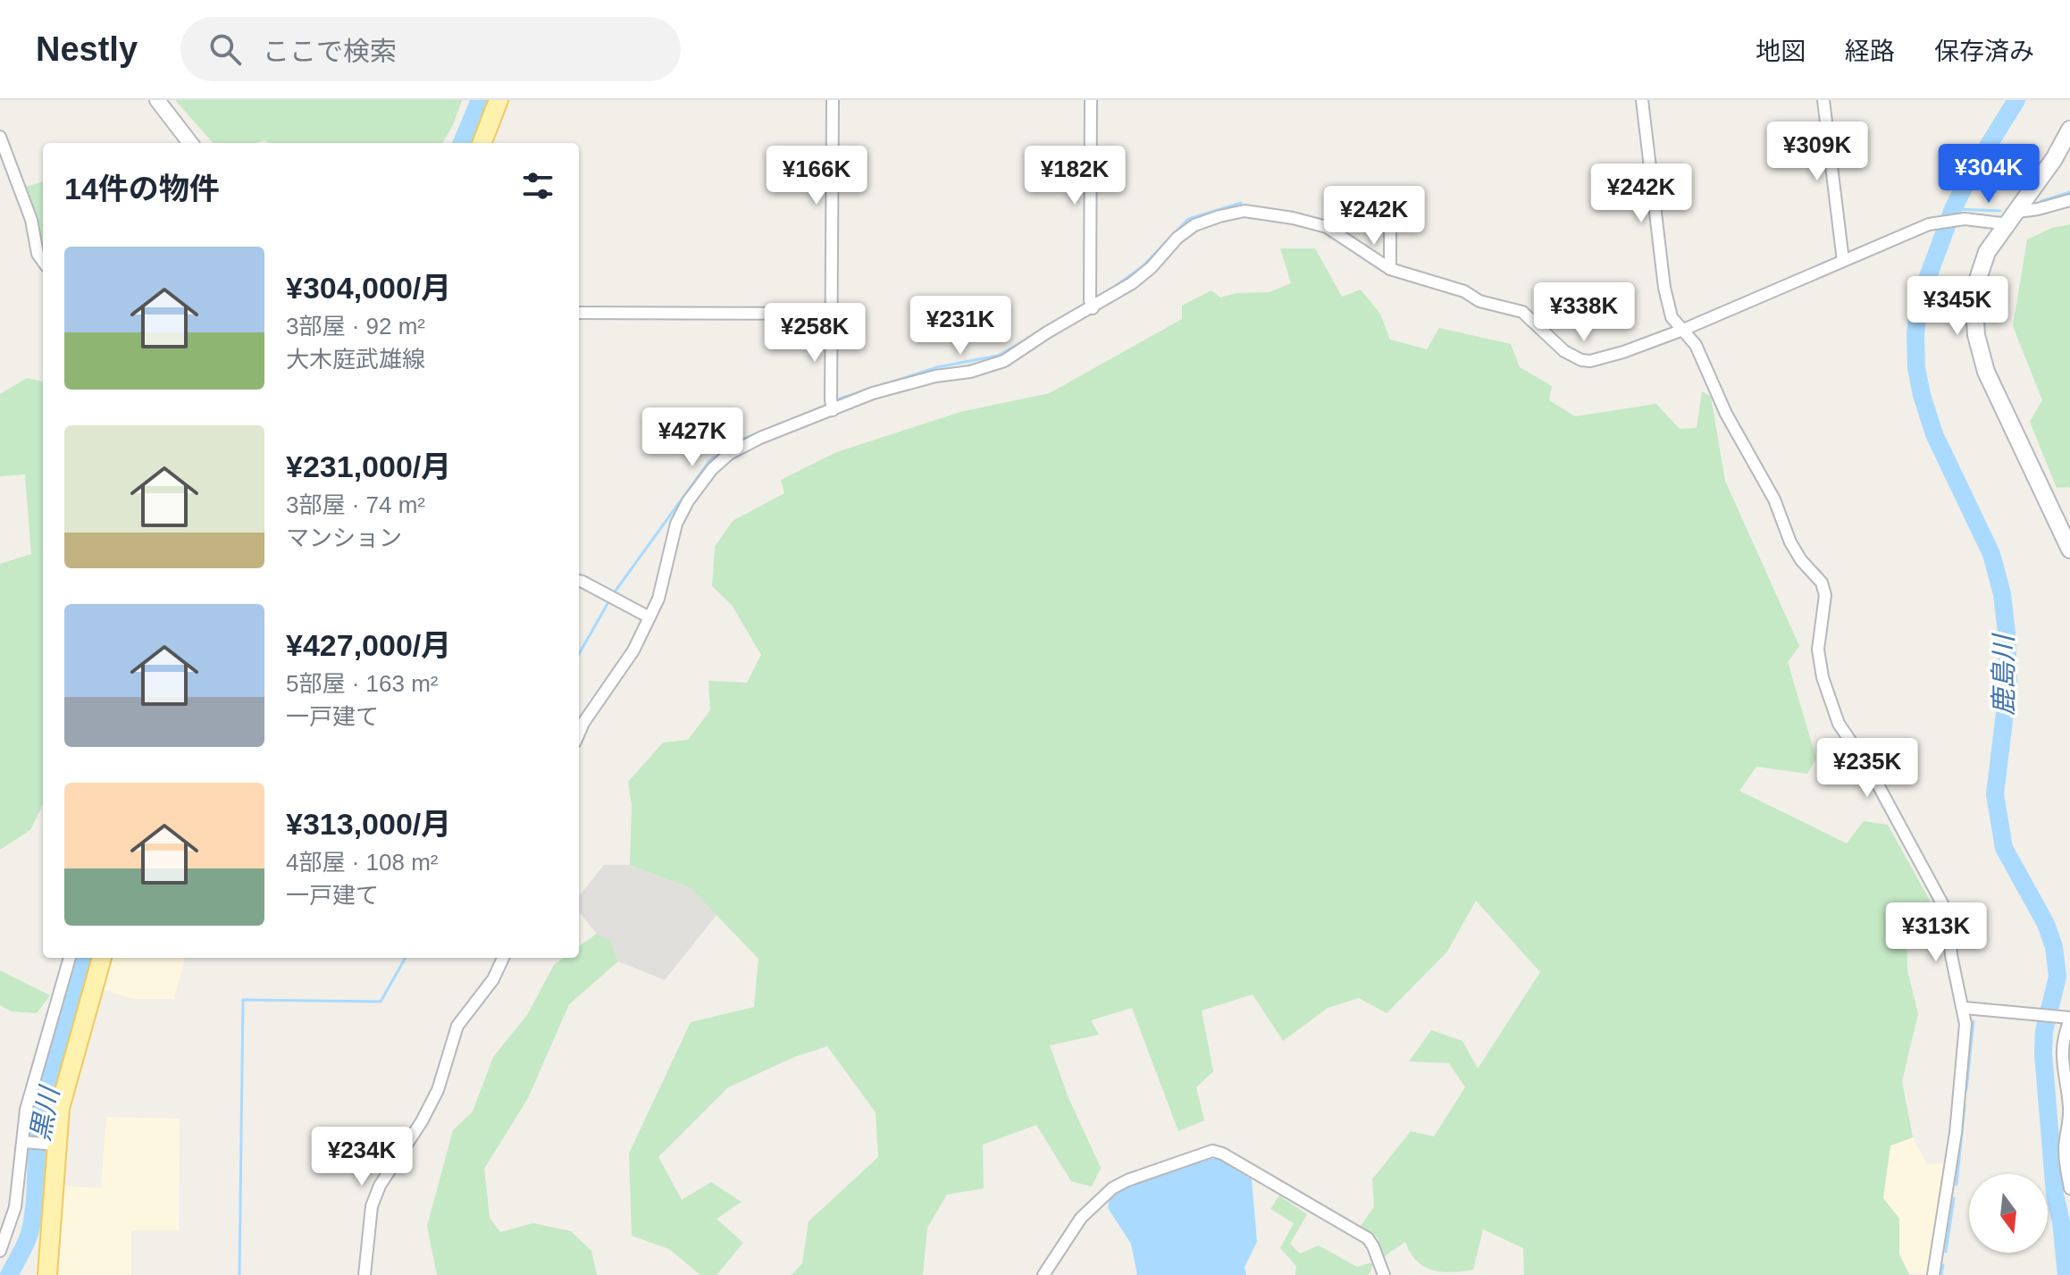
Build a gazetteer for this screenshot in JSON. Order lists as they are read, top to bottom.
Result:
{
  "water": ["鹿島川", "黒川"],
  "north": "bottom",
  "page": {
    "header": "Nestly",
    "search": "ここで検索",
    "nav": ["地図", "経路", "保存済み"],
    "price": [
      "¥309K",
      "¥304K",
      "¥166K",
      "¥182K",
      "¥242K",
      "¥242K",
      "¥345K",
      "¥338K",
      "¥231K",
      "¥258K",
      "¥427K",
      "¥235K",
      "¥313K",
      "¥234K"
    ],
    "heading": "14件の物件",
    "list": [
      {
        "name": "¥304,000/月",
        "note": "3部屋 · 92 m² · 大木庭武雄線"
      },
      {
        "name": "¥231,000/月",
        "note": "3部屋 · 74 m² · マンション"
      },
      {
        "name": "¥427,000/月",
        "note": "5部屋 · 163 m² · 一戸建て"
      },
      {
        "name": "¥313,000/月",
        "note": "4部屋 · 108 m² · 一戸建て"
      }
    ]
  }
}
